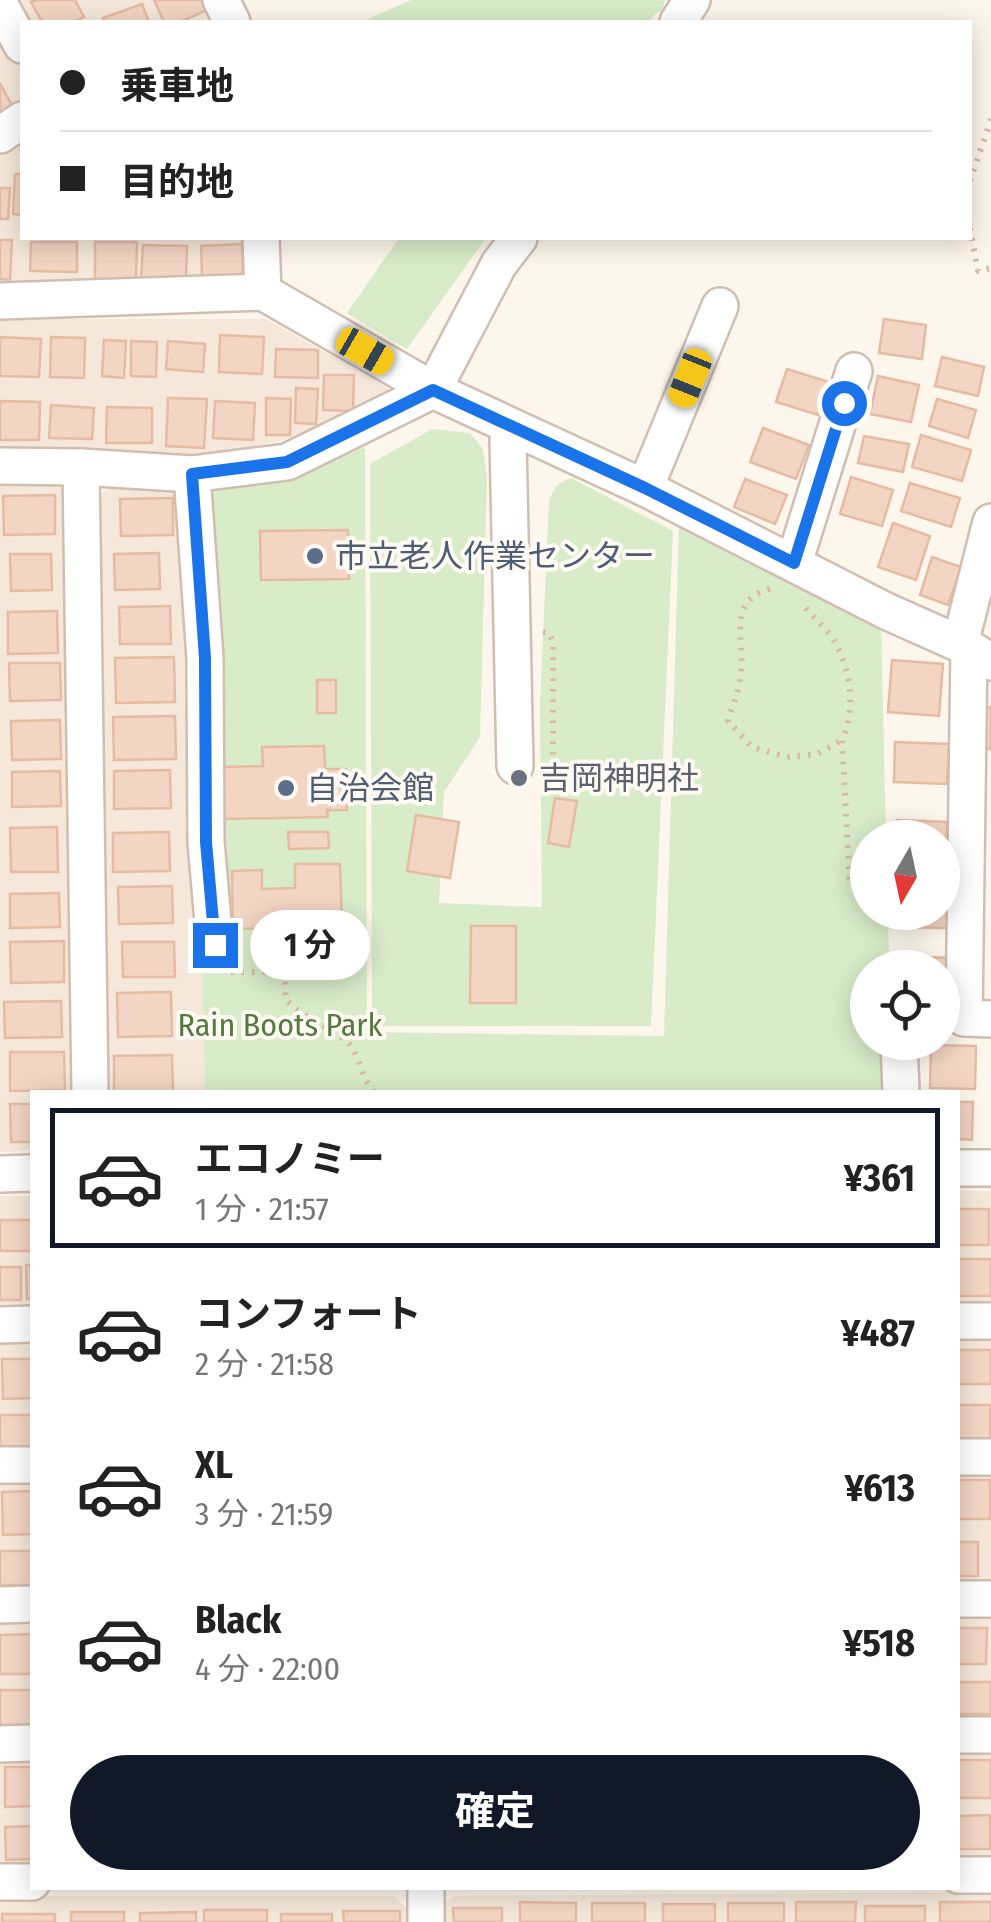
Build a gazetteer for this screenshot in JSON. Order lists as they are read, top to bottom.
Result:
{
  "parks": ["Rain Boots Park"],
  "places": ["市立老人作業センター", "吉岡神明社", "自治会館"],
  "north": "bottom",
  "page": {
    "banner": ["乗車地", "目的地"],
    "bubble": "1 分",
    "list": [
      {
        "name": "エコノミー",
        "note": "1 分 · 21:57",
        "value": "¥361"
      },
      {
        "name": "コンフォート",
        "note": "2 分 · 21:58",
        "value": "¥487"
      },
      {
        "name": "XL",
        "note": "3 分 · 21:59",
        "value": "¥613"
      },
      {
        "name": "Black",
        "note": "4 分 · 22:00",
        "value": "¥518"
      }
    ],
    "buttons": "確定"
  }
}
